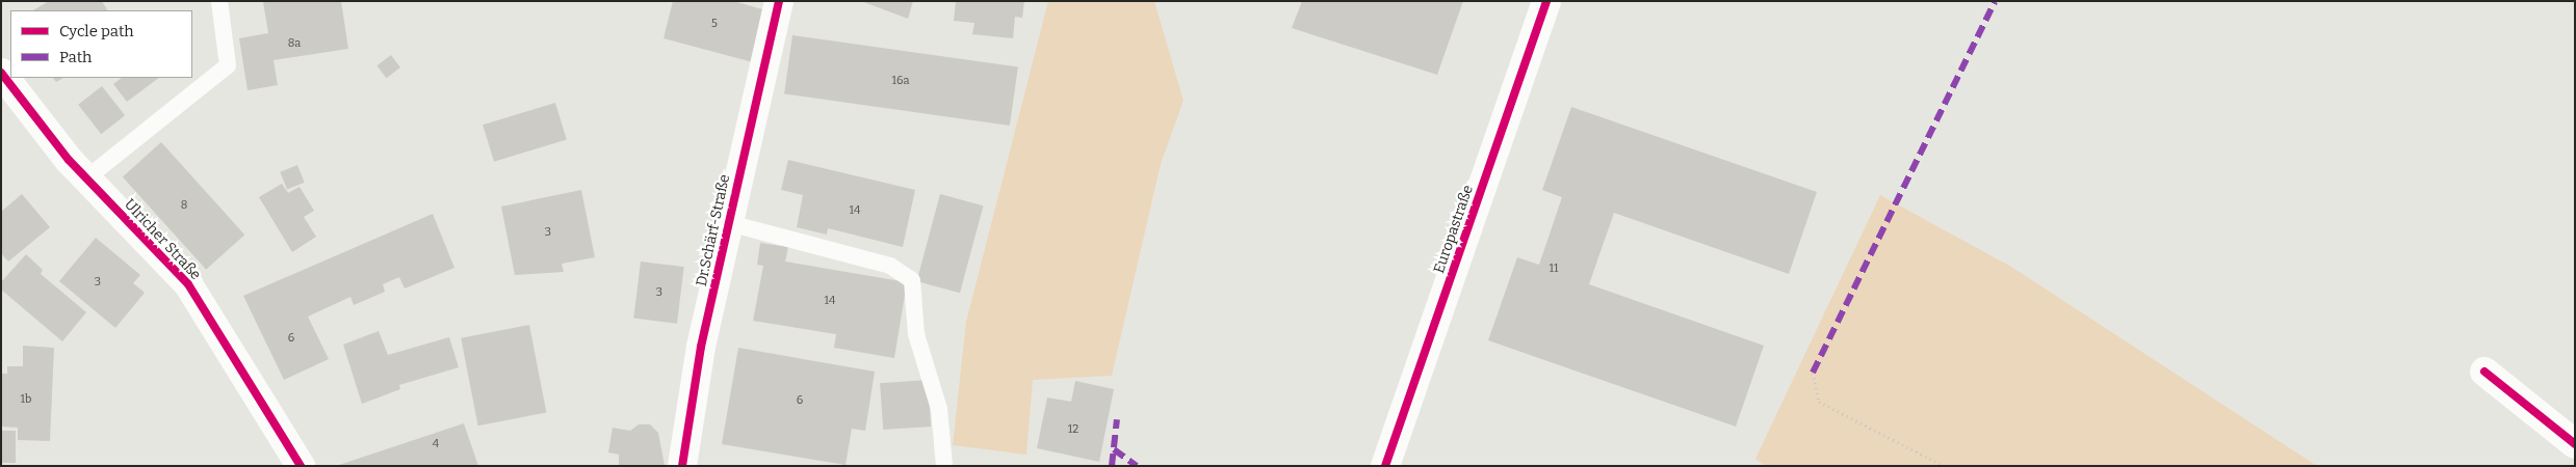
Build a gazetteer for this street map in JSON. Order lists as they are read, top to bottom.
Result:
{
  "streets": {
    "street": ["Europastraße", "Dr.Schärf-Straße", "Ulricher Straße"]
  },
  "house_numbers": [
    "5",
    "8a",
    "16a",
    "8",
    "14",
    "3",
    "11",
    "3",
    "3",
    "14",
    "6",
    "1b",
    "6",
    "12",
    "4"
  ],
  "legend": ["Cycle path", "Path"]
}
